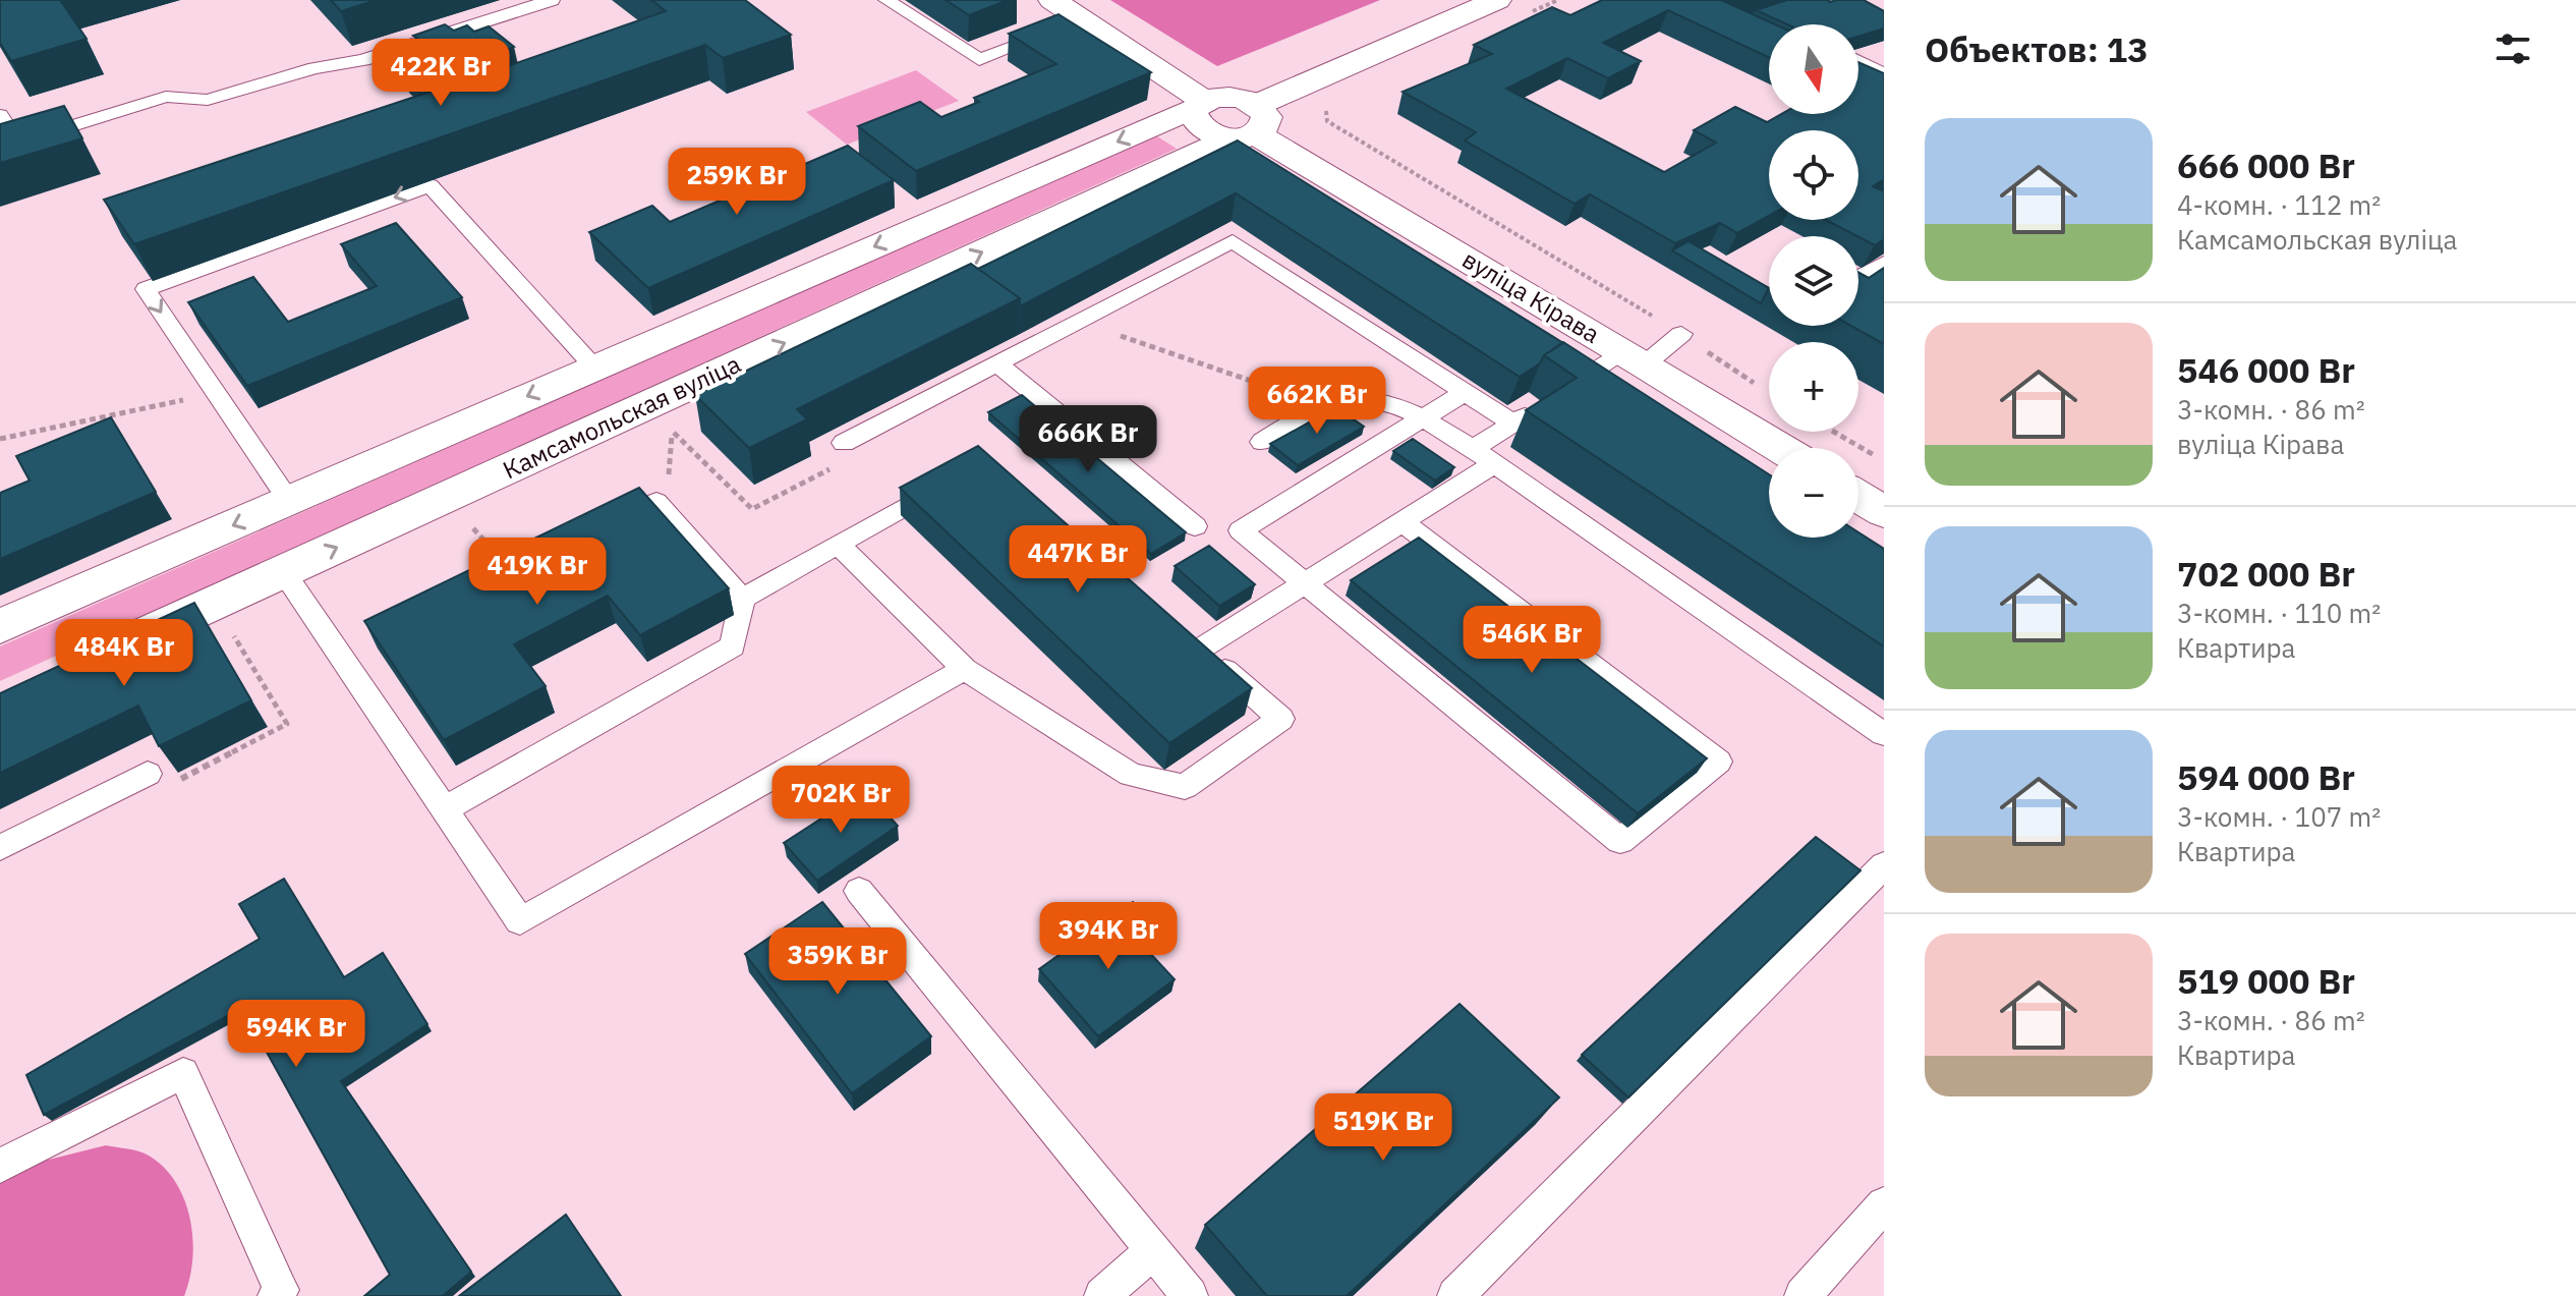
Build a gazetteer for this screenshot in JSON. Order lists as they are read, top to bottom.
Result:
{
  "streets": {
    "street": ["вуліца Кірава", "Камсамольская вуліца"]
  },
  "crossings": [
    ["вуліца Кірава", "Камсамольская вуліца"]
  ],
  "north": "bottom",
  "page": {
    "heading": "Объектов: 13",
    "map_buttons": ["+", "−"],
    "price": [
      "422K Br",
      "259K Br",
      "662K Br",
      "666K Br",
      "447K Br",
      "419K Br",
      "546K Br",
      "484K Br",
      "702K Br",
      "394K Br",
      "359K Br",
      "594K Br",
      "519K Br"
    ],
    "list": [
      {
        "name": "666 000 Br",
        "note": "4-комн. · 112 m² · Камсамольская вуліца"
      },
      {
        "name": "546 000 Br",
        "note": "3-комн. · 86 m² · вуліца Кірава"
      },
      {
        "name": "702 000 Br",
        "note": "3-комн. · 110 m² · Квартира"
      },
      {
        "name": "594 000 Br",
        "note": "3-комн. · 107 m² · Квартира"
      },
      {
        "name": "519 000 Br",
        "note": "3-комн. · 86 m² · Квартира"
      }
    ]
  }
}
